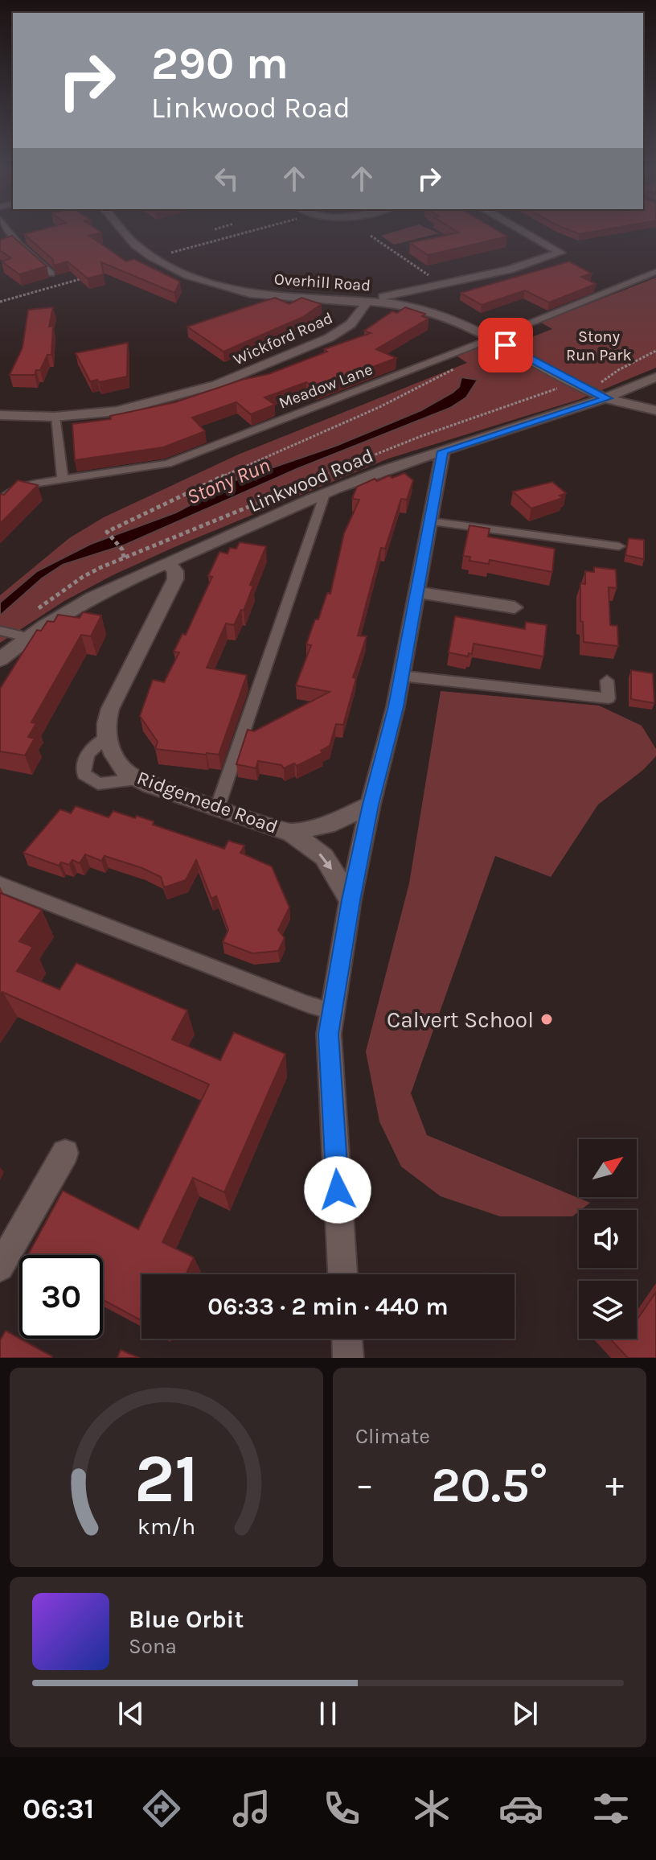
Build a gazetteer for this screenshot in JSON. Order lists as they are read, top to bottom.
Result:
{
  "streets": {
    "street": [
      "Overhill Road",
      "Wickford Road",
      "Linkwood Road",
      "Ridgemede Road"
    ],
    "lane": ["Meadow Lane"]
  },
  "crossings": [
    ["Overhill Road", "Wickford Road"],
    ["Overhill Road", "Meadow Lane"],
    ["Overhill Road", "Linkwood Road"]
  ],
  "water": ["Stony Run"],
  "parks": ["Stony Run Park"],
  "places": ["Calvert School"],
  "north": "top right",
  "page": {
    "turn": ["290 m", "Linkwood Road"],
    "limit": "30",
    "trip": "06:33 · 2 min · 440 m",
    "tile": "Climate",
    "heat": ["−", "20.5°", "+"],
    "song": ["Blue Orbit", "Sona"],
    "tabs": "06:31",
    "gauge": ["21", "km/h"]
  }
}
